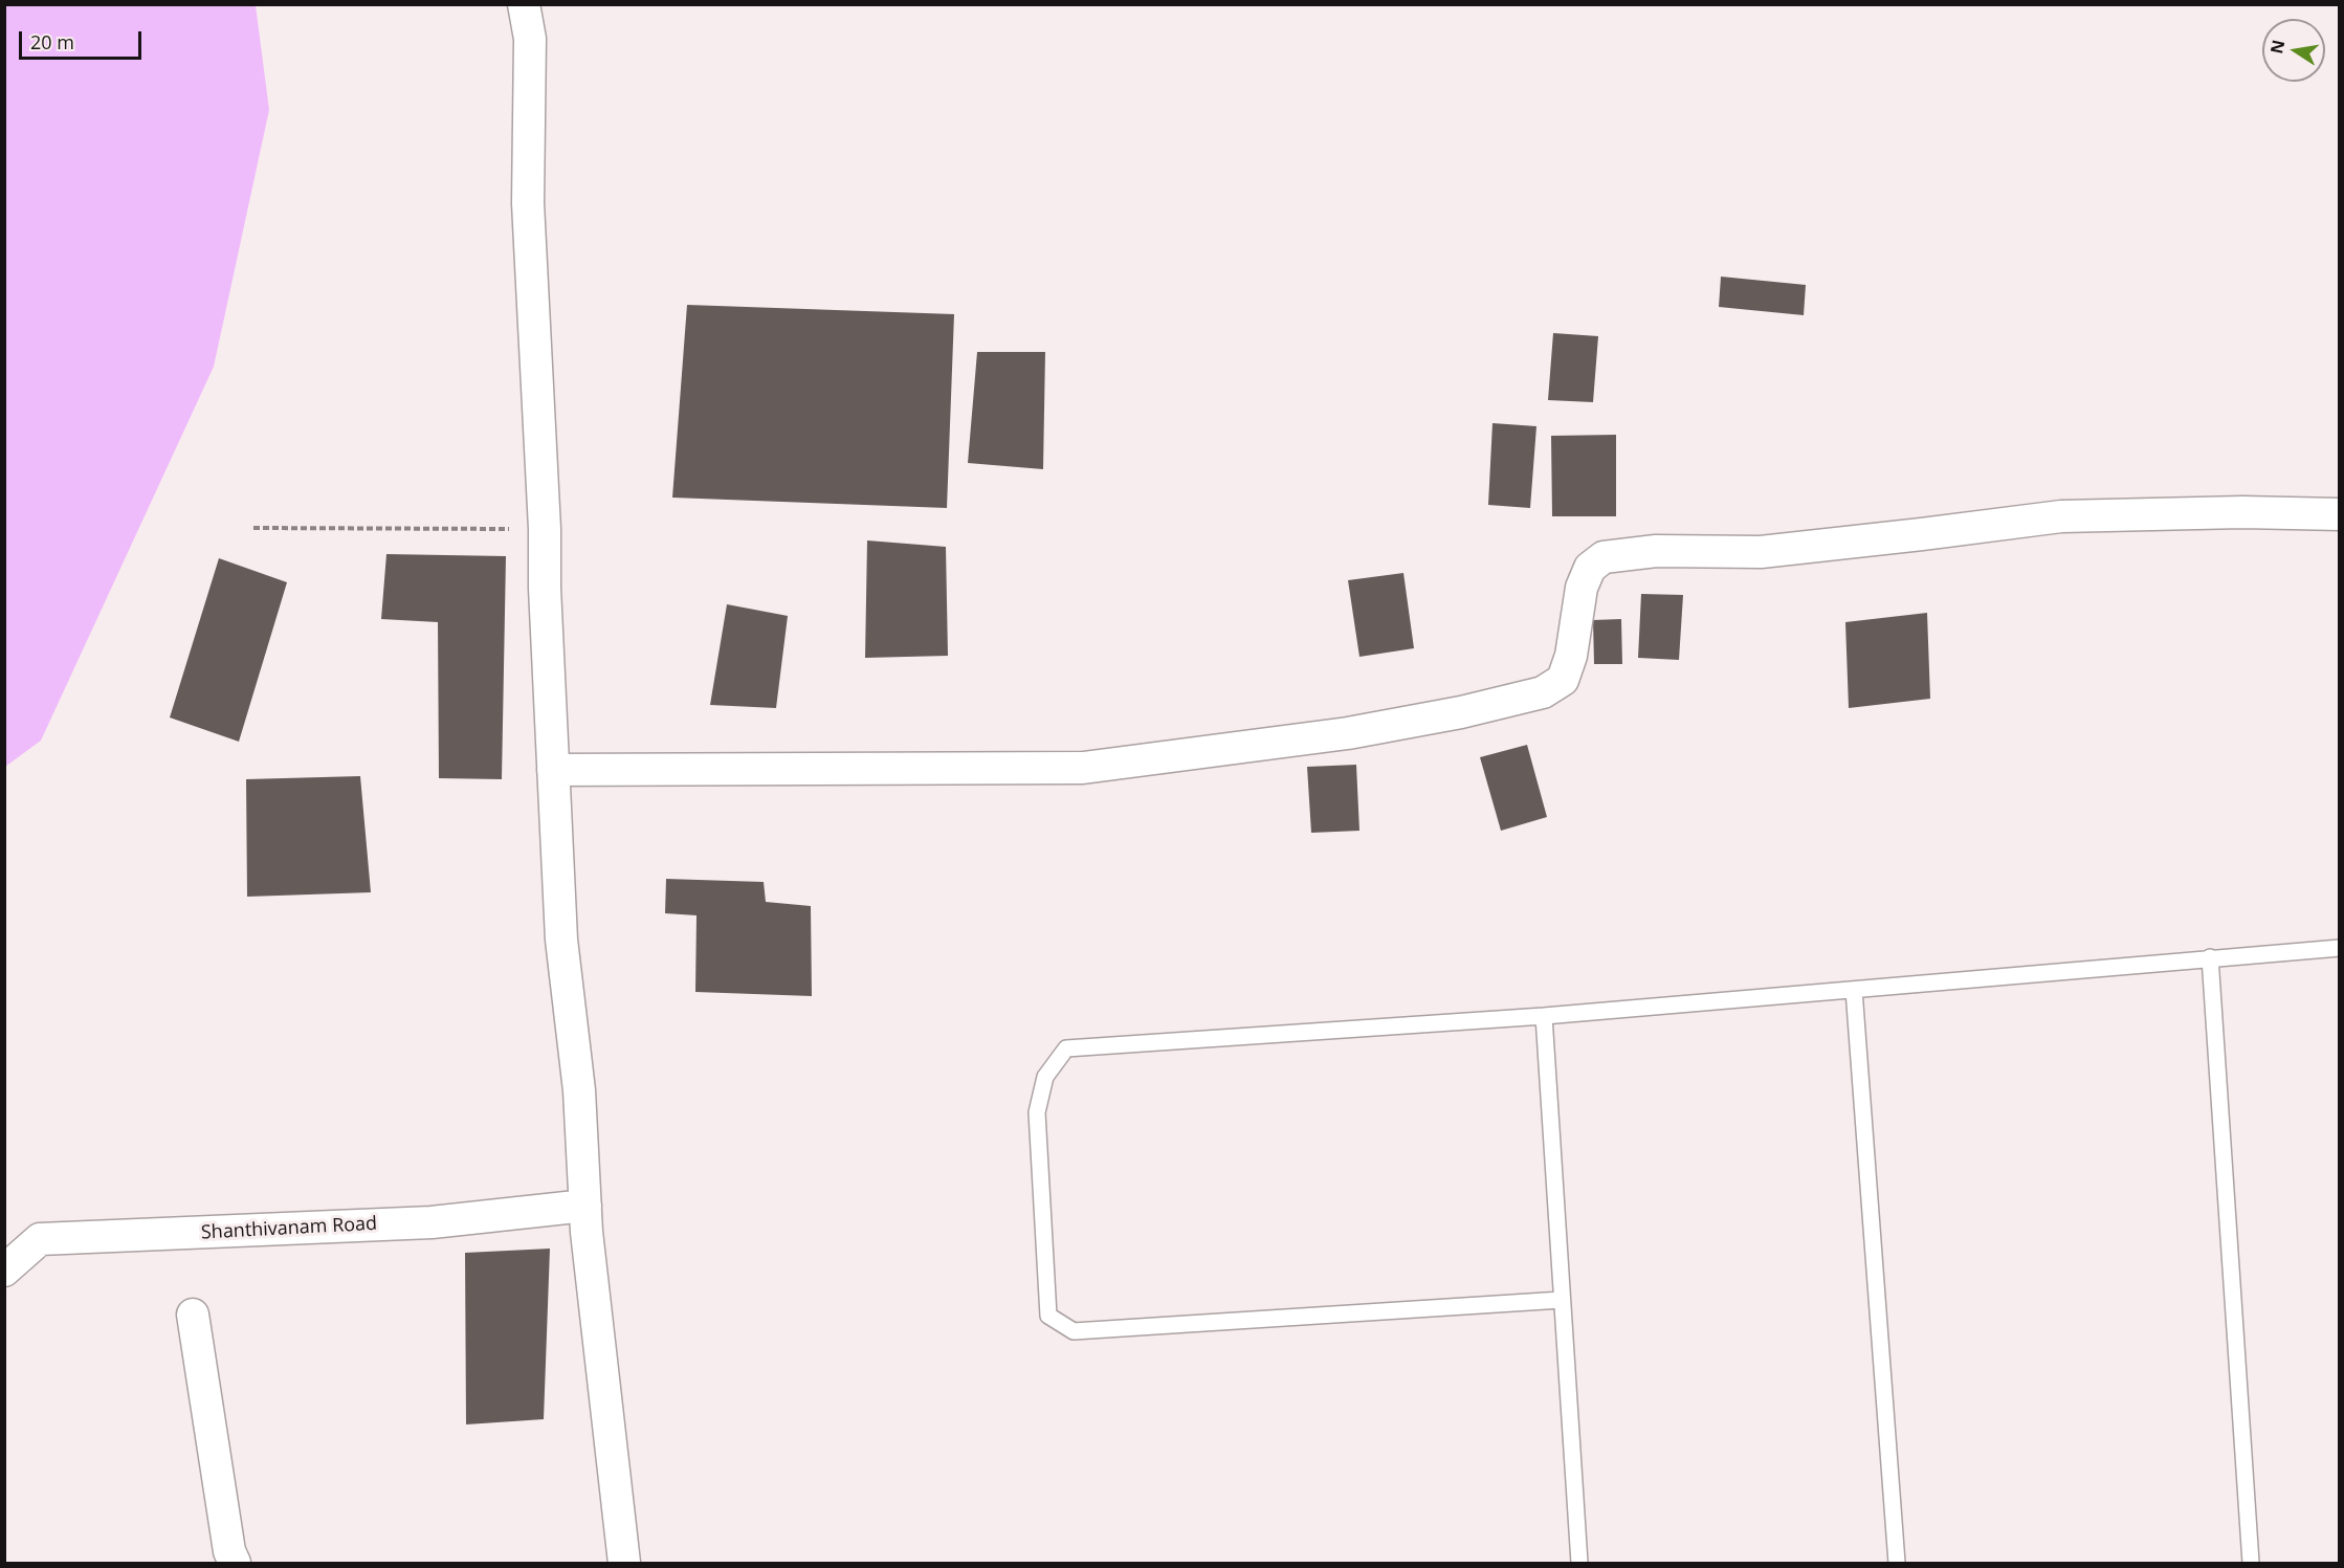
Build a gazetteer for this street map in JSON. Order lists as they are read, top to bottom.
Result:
{
  "streets": {
    "street": ["Shanthivanam Road"]
  },
  "scale_bar": "20 m",
  "north": "left"
}
